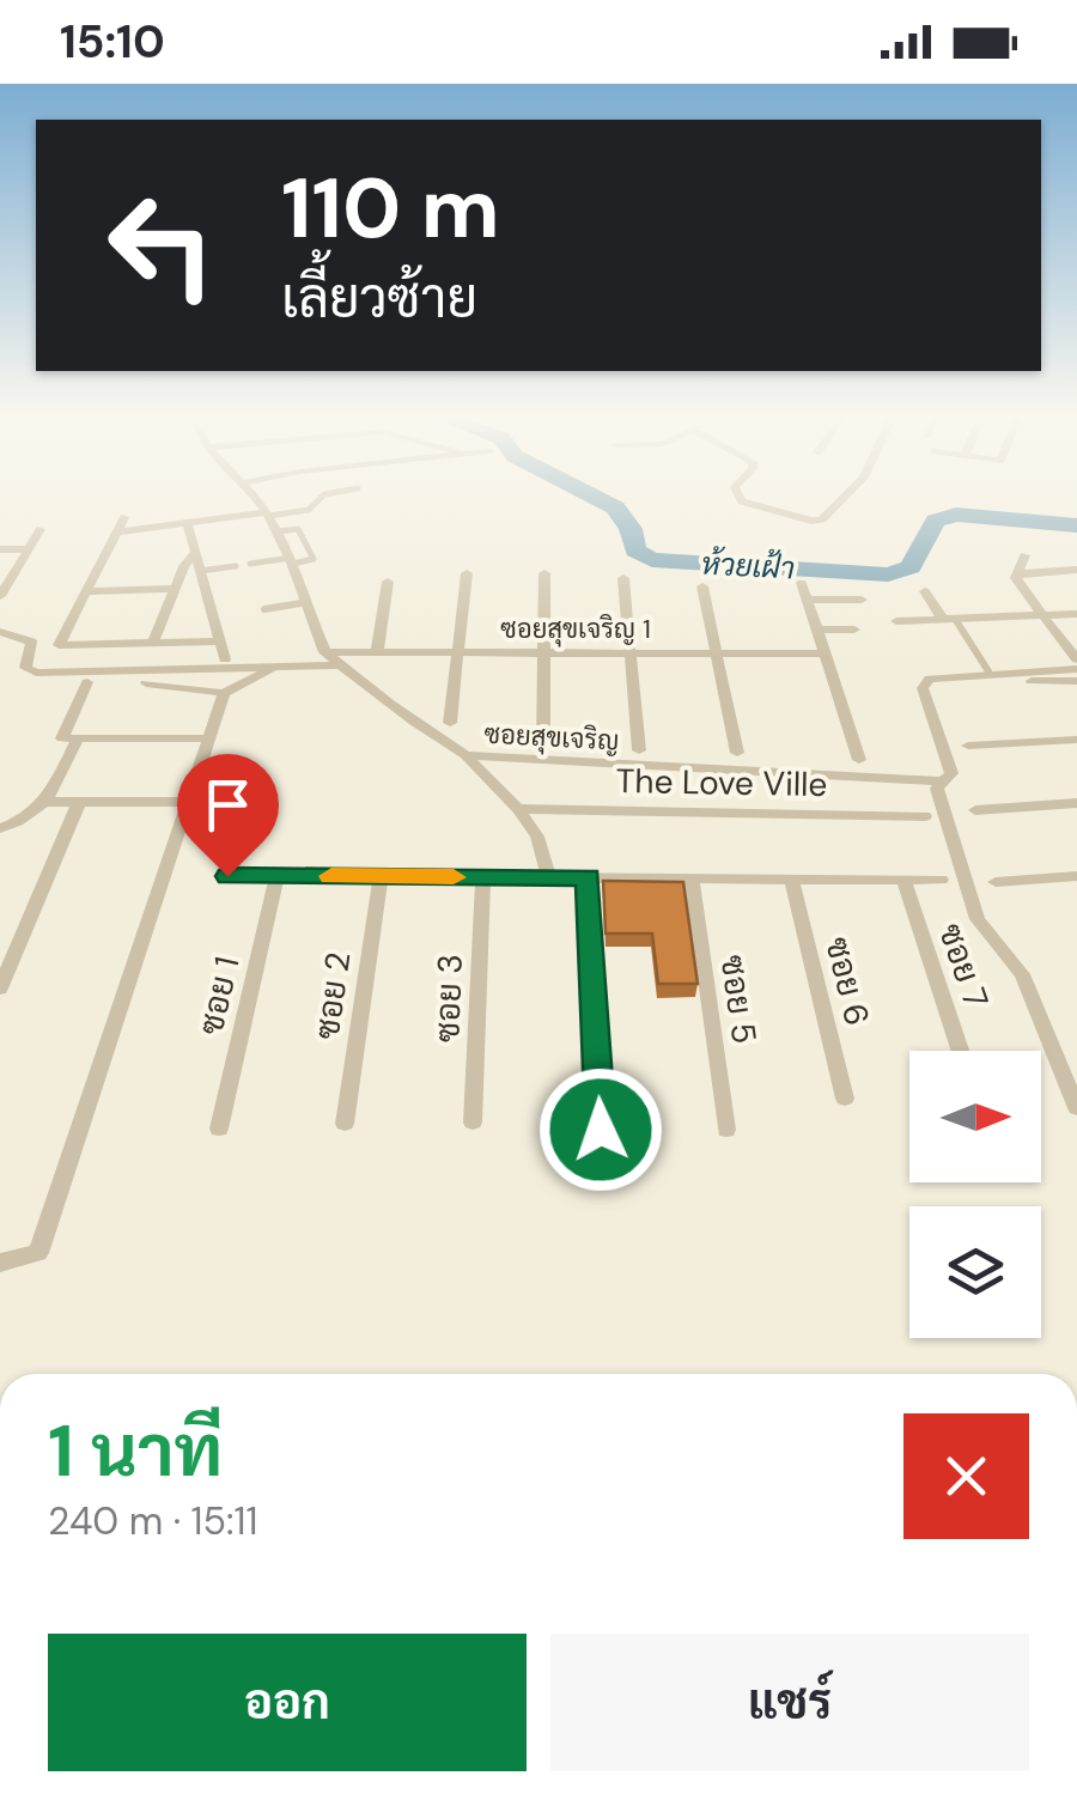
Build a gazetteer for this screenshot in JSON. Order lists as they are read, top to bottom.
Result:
{
  "streets": {
    "street": [
      "ซอยสุขเจริญ 1",
      "ซอยสุขเจริญ",
      "The Love Ville",
      "ซอย 7",
      "ซอย 6",
      "ซอย 1",
      "ซอย 2",
      "ซอย 3",
      "ซอย 5"
    ]
  },
  "crossings": [
    ["ซอยสุขเจริญ 1", "ซอยสุขเจริญ"]
  ],
  "water": ["ห้วยเฝ้า"],
  "north": "right",
  "page": {
    "status": "15:10",
    "turn": ["110 m", "เลี้ยวซ้าย"],
    "heading": ["1 นาที", "240 m · 15:11"],
    "buttons": ["ออก", "แชร์"]
  }
}
